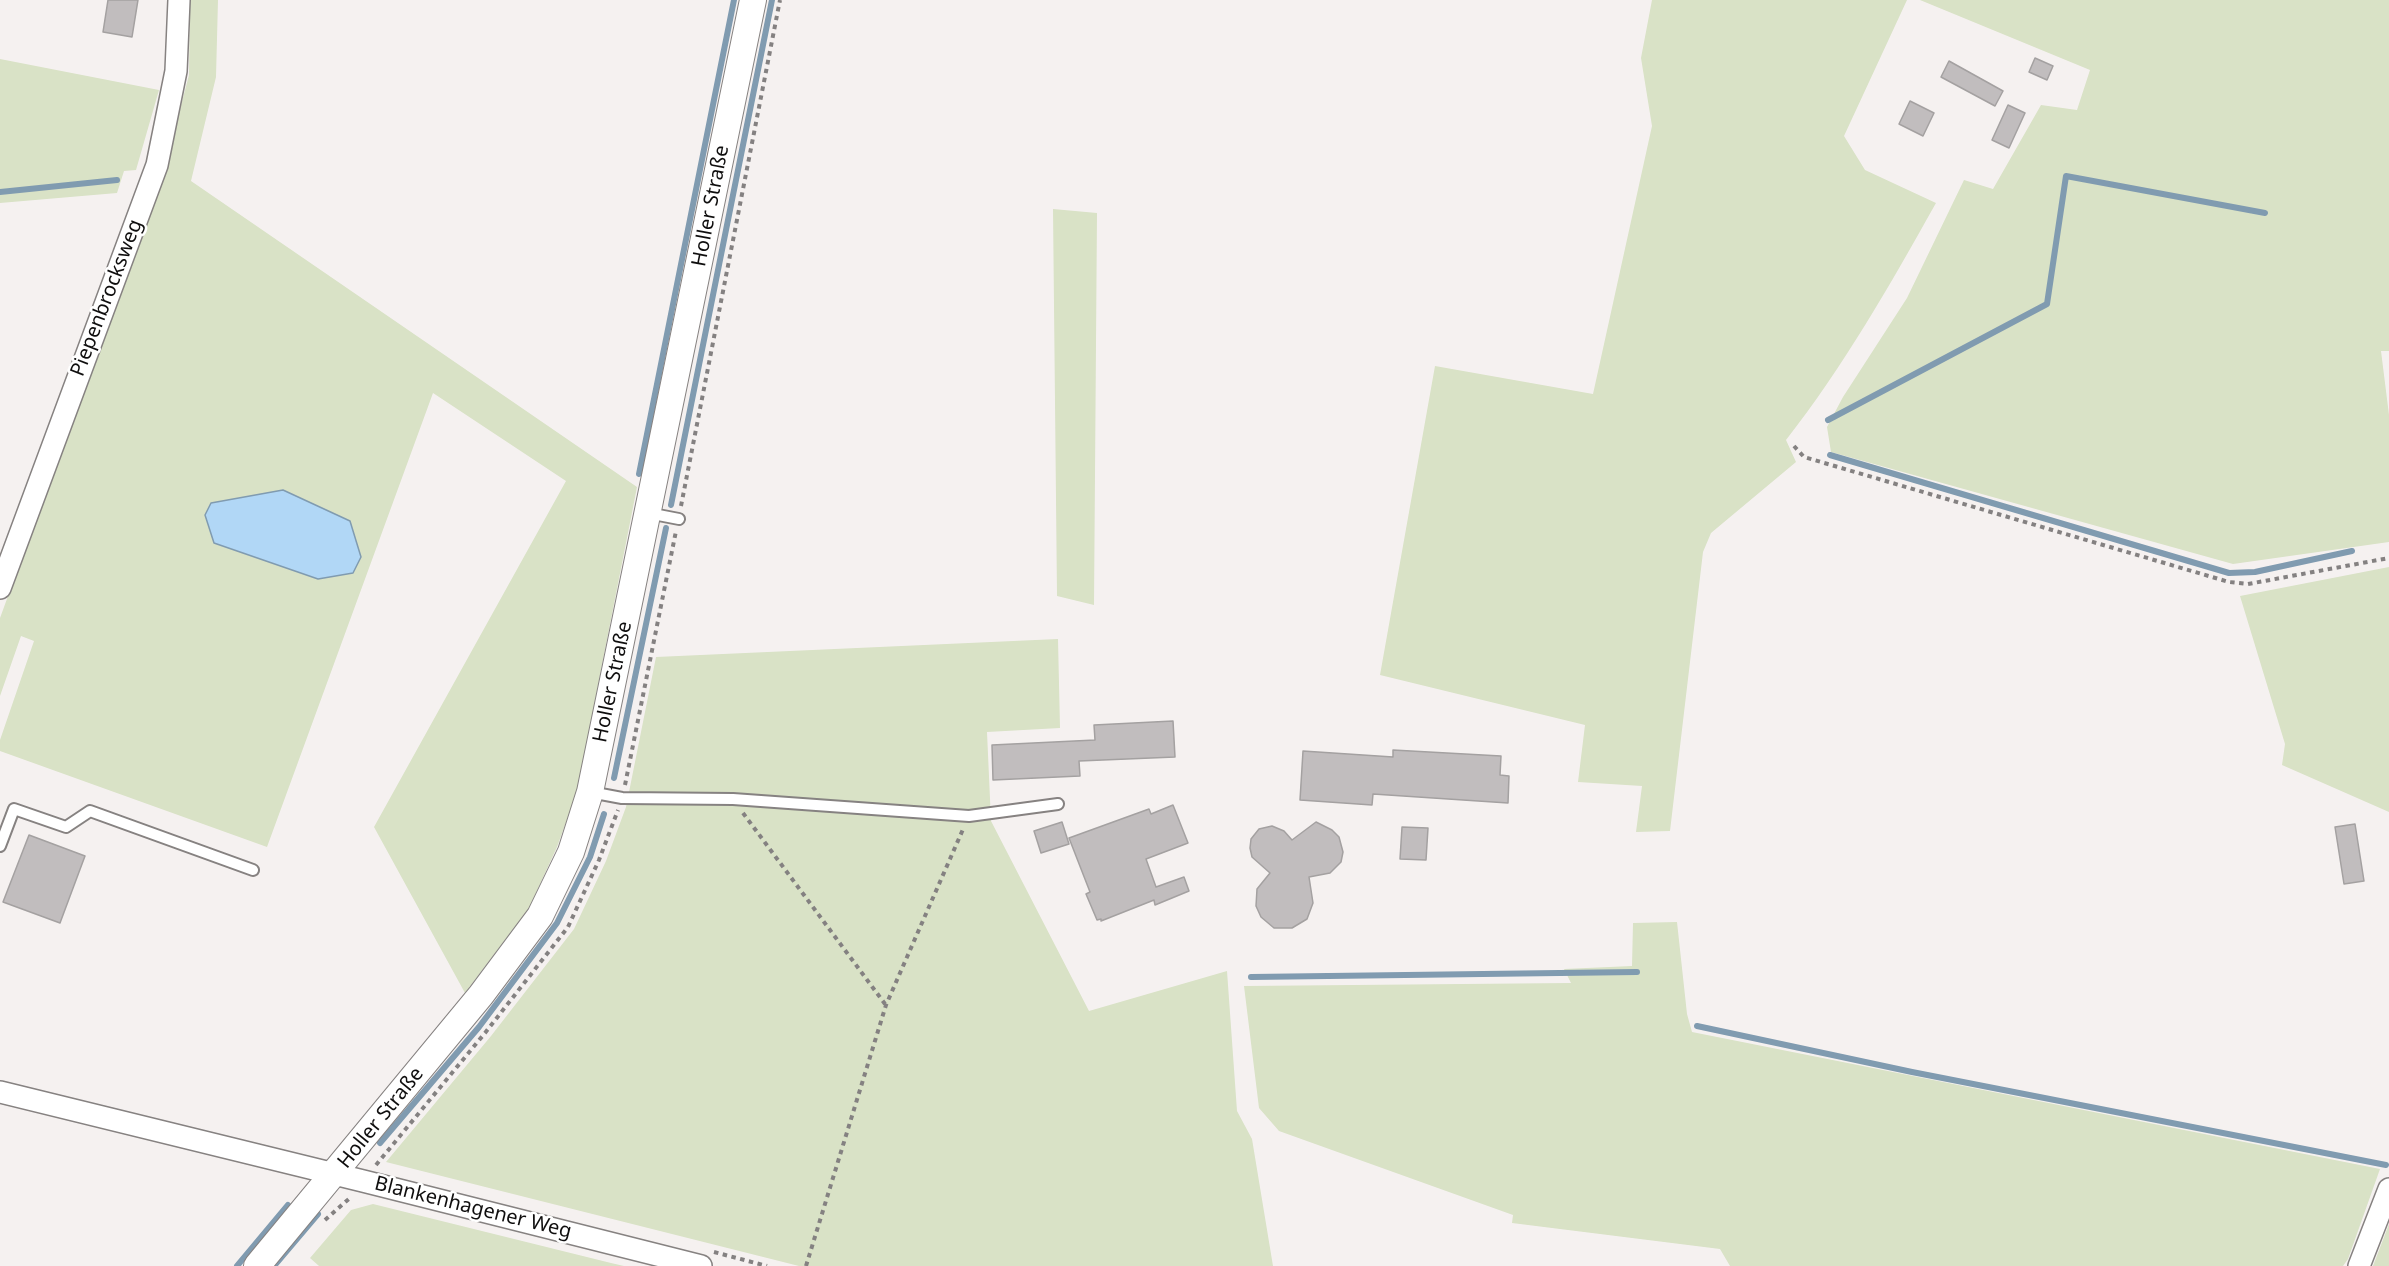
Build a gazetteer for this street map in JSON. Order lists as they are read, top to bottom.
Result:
{
  "streets": {
    "street": ["Holler Straße", "Piepenbrocksweg", "Blankenhagener Weg"]
  },
  "crossings": [
    ["Holler Straße", "Blankenhagener Weg"]
  ]
}
